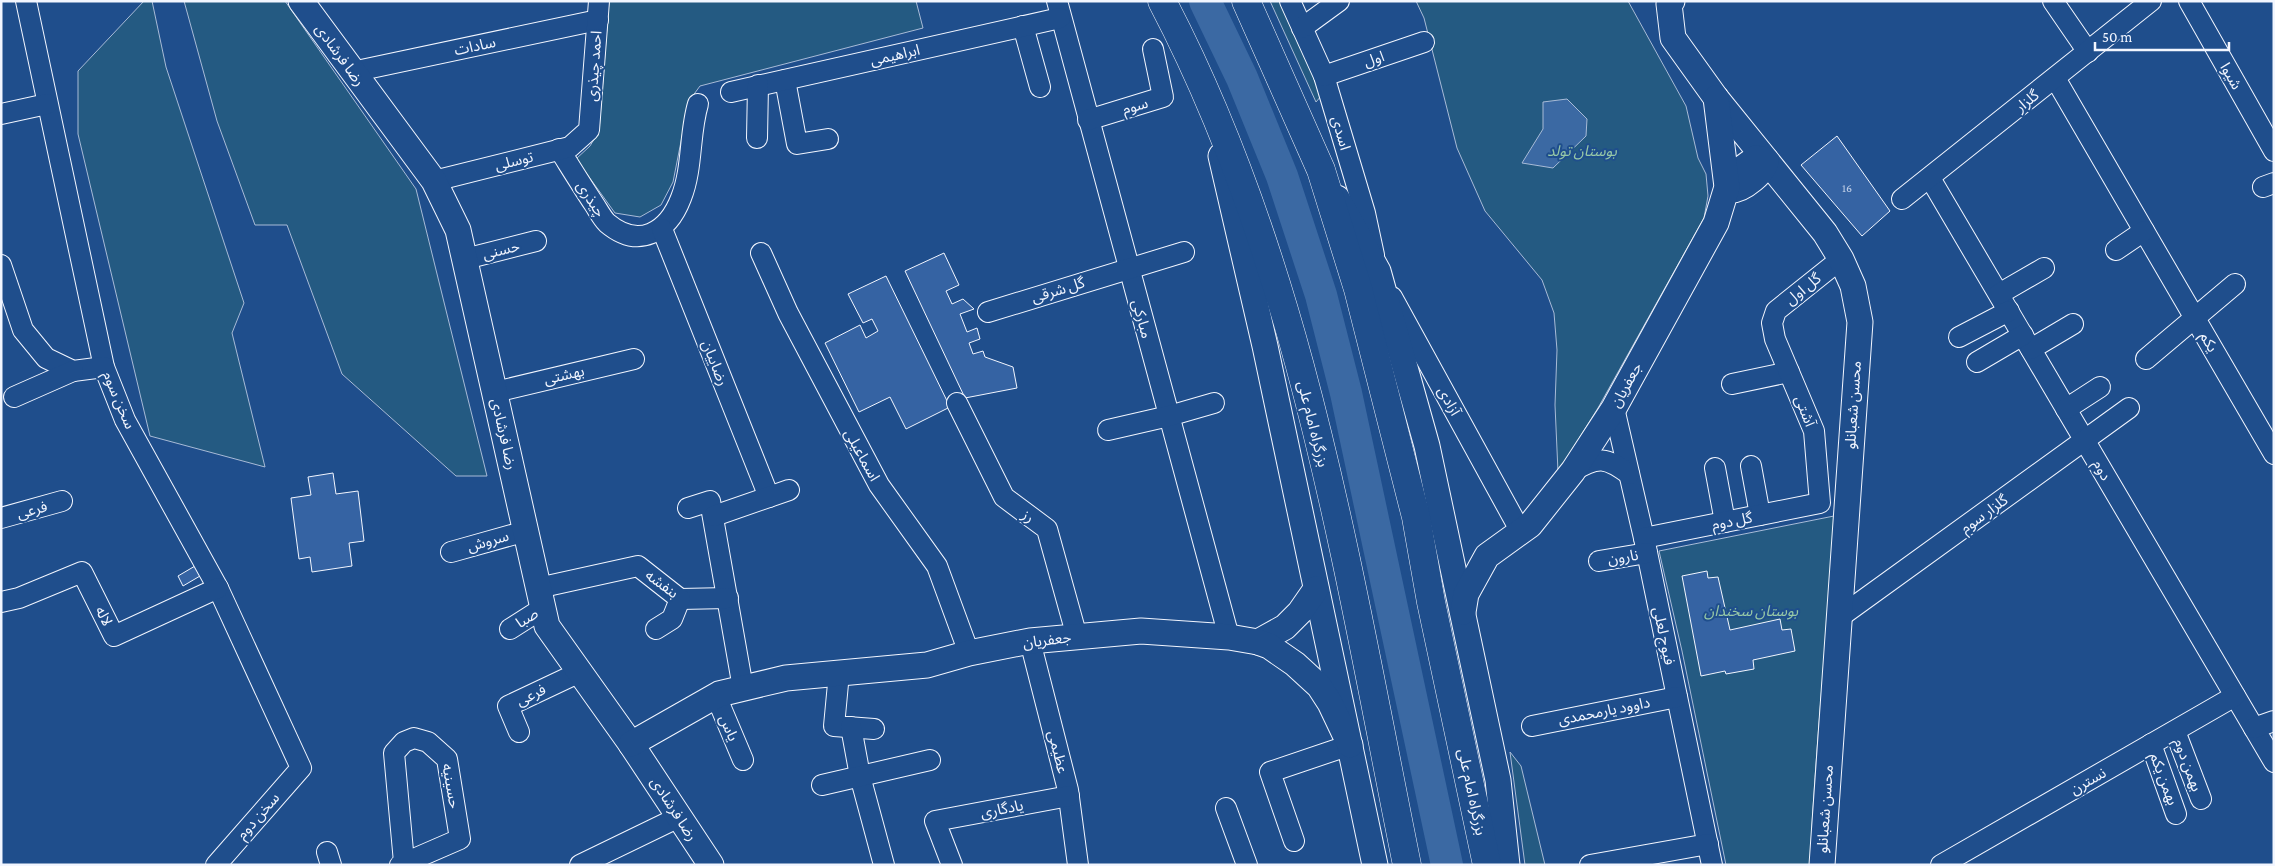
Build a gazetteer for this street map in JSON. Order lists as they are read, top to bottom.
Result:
{
  "streets": {
    "highway": ["بزرگراه امام علی"],
    "main road": ["رضا فرشادی", "جعفریان", "محسن شعبانلو"],
    "street": [
      "سادات",
      "ابراهیمی",
      "اول",
      "احمد چیذری",
      "شیوا",
      "گلزار",
      "سوم",
      "اسدی",
      "توسلی",
      "چیذری",
      "حسنی",
      "گل اول",
      "گل شرقی",
      "مبارکی",
      "یکم",
      "رضاییان",
      "بهشتی",
      "سخن سوم",
      "آزادی",
      "آشتی",
      "اسماعیلی",
      "دوم",
      "فرعی",
      "گلزار سوم",
      "رز",
      "گل دوم",
      "سروش",
      "نارون",
      "بنفشه",
      "لاله",
      "صبا",
      "فیوج لعلی",
      "داوود یارمحمدی",
      "یاس",
      "عظیمی",
      "بهمن دوم",
      "بهمن یکم",
      "نسترن",
      "حسینیه",
      "یادگاری",
      "سخن دوم"
    ]
  },
  "crossings": [
    ["سادات", "رضا فرشادی"],
    ["سادات", "احمد چیذری"],
    ["رضا فرشادی", "توسلی"],
    ["رضا فرشادی", "حسنی"],
    ["رضا فرشادی", "بهشتی"],
    ["رضا فرشادی", "جعفریان"],
    ["رضا فرشادی", "فرعی"],
    ["رضا فرشادی", "سروش"],
    ["رضا فرشادی", "بنفشه"],
    ["رضا فرشادی", "صبا"],
    ["ابراهیمی", "مبارکی"],
    ["اول", "اسدی"],
    ["احمد چیذری", "توسلی"],
    ["گلزار", "یکم"],
    ["گلزار", "دوم"],
    ["سوم", "مبارکی"],
    ["اسدی", "آزادی"],
    ["توسلی", "چیذری"],
    ["چیذری", "رضاییان"],
    ["گل اول", "محسن شعبانلو"],
    ["گل اول", "آشتی"],
    ["گل شرقی", "مبارکی"],
    ["مبارکی", "جعفریان"],
    ["جعفریان", "آزادی"],
    ["جعفریان", "اسماعیلی"],
    ["جعفریان", "رز"],
    ["جعفریان", "فیوج لعلی"],
    ["جعفریان", "یاس"],
    ["جعفریان", "عظیمی"],
    ["سخن سوم", "لاله"],
    ["سخن سوم", "سخن دوم"],
    ["محسن شعبانلو", "گلزار سوم"],
    ["آشتی", "گل دوم"],
    ["دوم", "گلزار سوم"],
    ["دوم", "نسترن"],
    ["گل دوم", "نارون"],
    ["گل دوم", "فیوج لعلی"],
    ["نارون", "فیوج لعلی"],
    ["بنفشه", "صبا"],
    ["فیوج لعلی", "داوود یارمحمدی"],
    ["عظیمی", "یادگاری"],
    ["بهمن دوم", "نسترن"],
    ["بهمن یکم", "نسترن"]
  ],
  "parks": ["بوستان تولد", "بوستان سخندان"],
  "house_numbers": ["16"],
  "scale_bar": "50 m"
}
